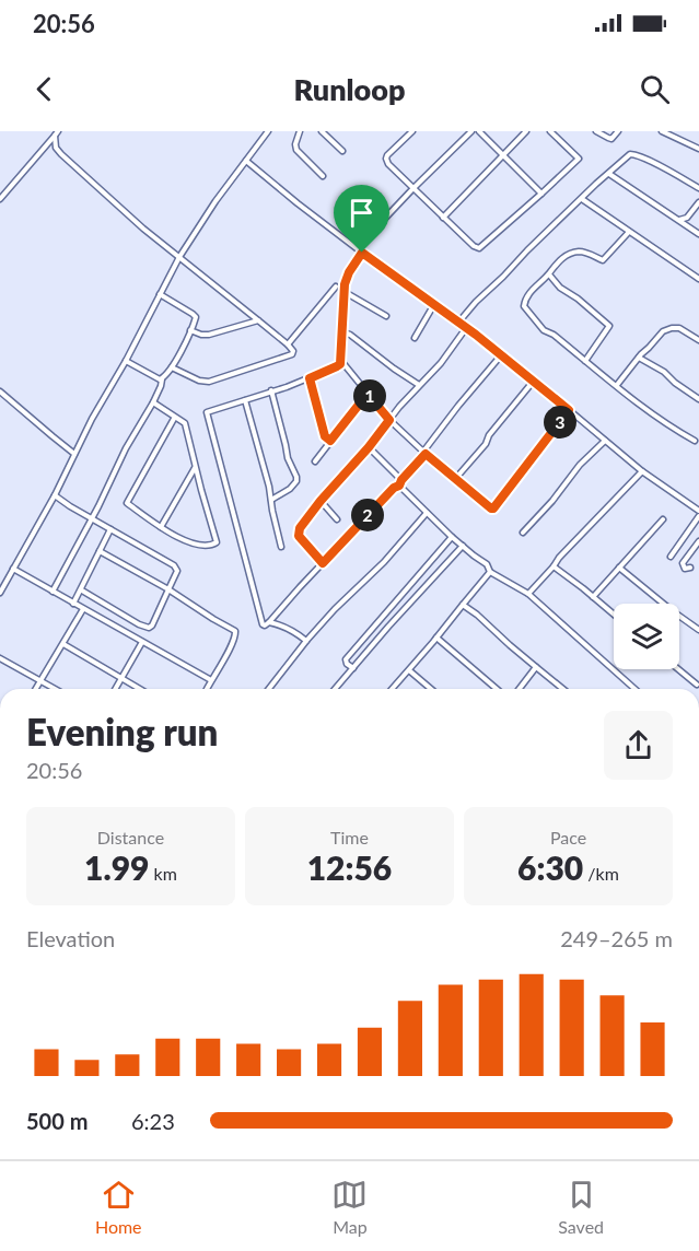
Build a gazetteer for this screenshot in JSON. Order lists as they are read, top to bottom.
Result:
{
  "page": {
    "status": "20:56",
    "header": "Runloop",
    "pins": ["1", "3", "2"],
    "heading": ["Evening run", "20:56"],
    "stats": [
      ["Distance", "1.99 km"],
      ["Time", "12:56"],
      ["Pace", "6:30 /km"]
    ],
    "chart": ["Elevation", "249–265 m"],
    "list": [
      {
        "name": "500 m",
        "note": "6:23"
      }
    ],
    "tabs": ["Home", "Map", "Saved"]
  }
}
